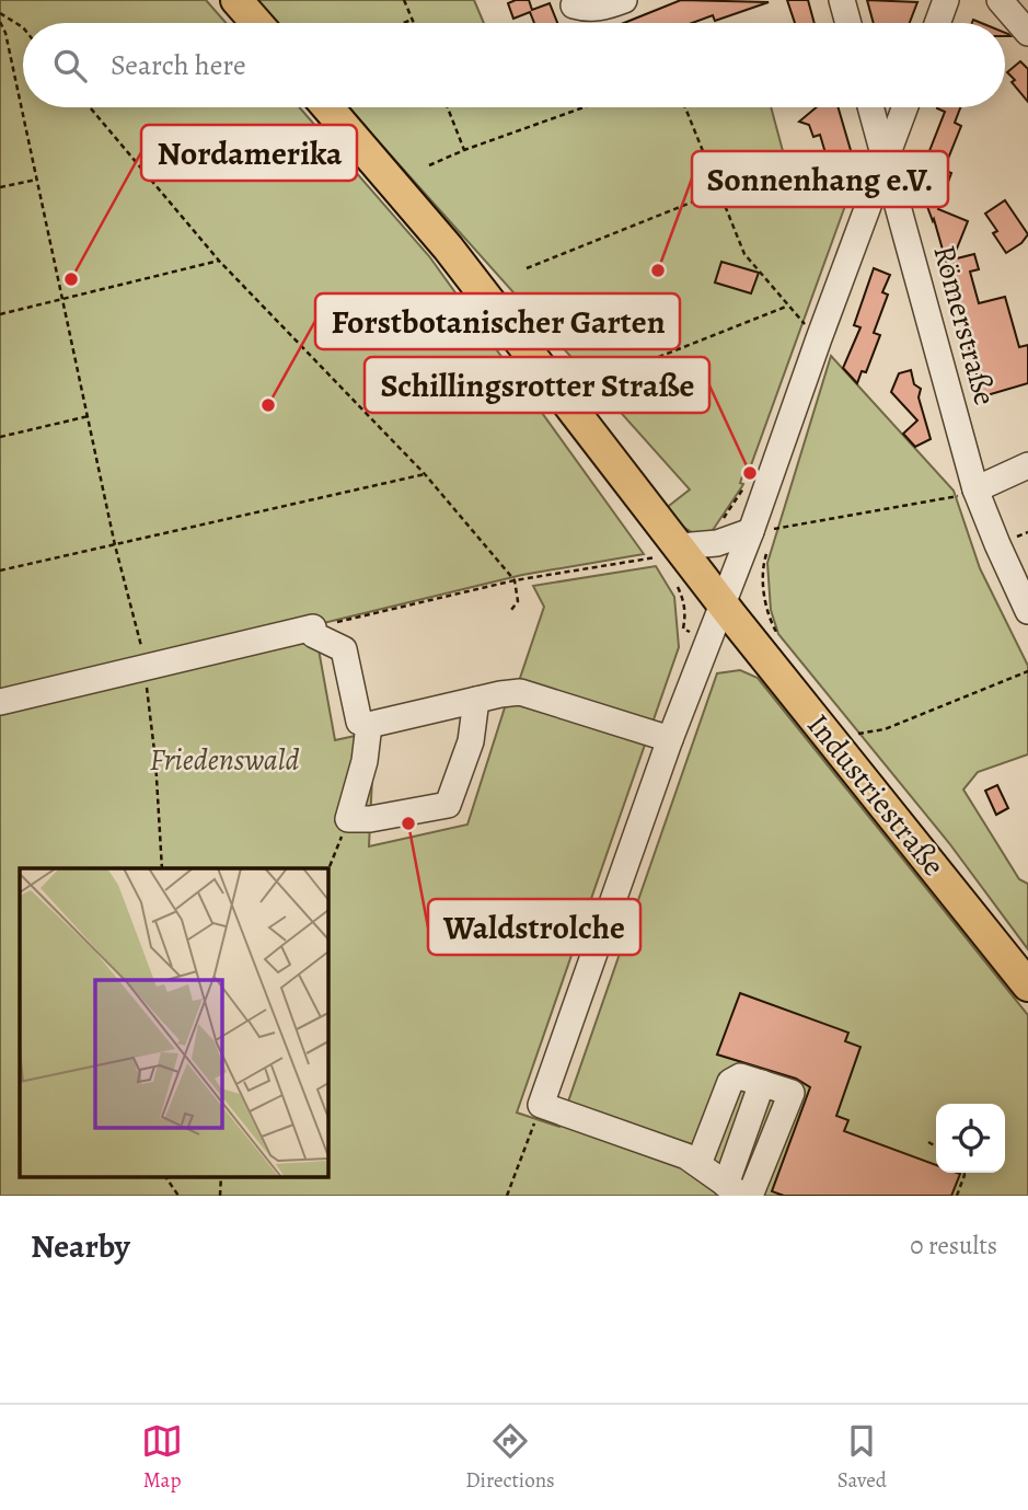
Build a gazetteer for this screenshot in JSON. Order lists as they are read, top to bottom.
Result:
{
  "streets": {
    "main road": ["Industriestraße"],
    "street": ["Römerstraße"]
  },
  "parks": ["Friedenswald"],
  "places": [
    "Sonnenhang e.V.",
    "Nordamerika",
    "Forstbotanischer Garten",
    "Schillingsrotter Straße",
    "Waldstrolche"
  ],
  "page": {
    "search": "Search here",
    "heading": ["Nearby", "0 results"],
    "nav": ["Map", "Directions", "Saved"]
  }
}
